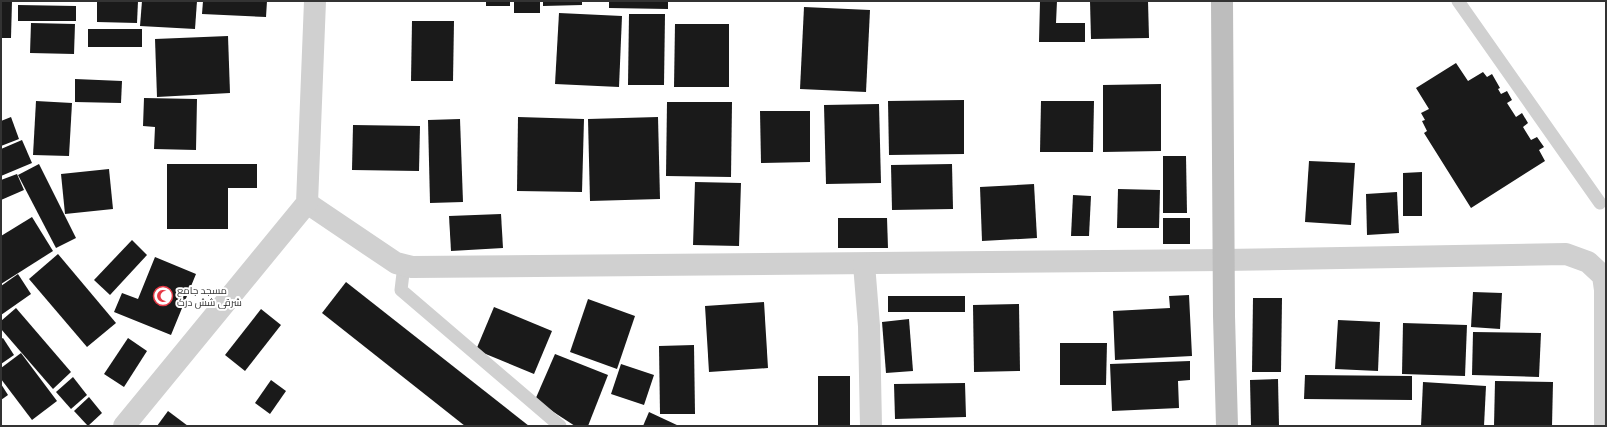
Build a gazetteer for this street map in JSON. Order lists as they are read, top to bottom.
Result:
{
  "places": {
    "mosque": ["مسجد جامع شرقی شش درک"]
  }
}
